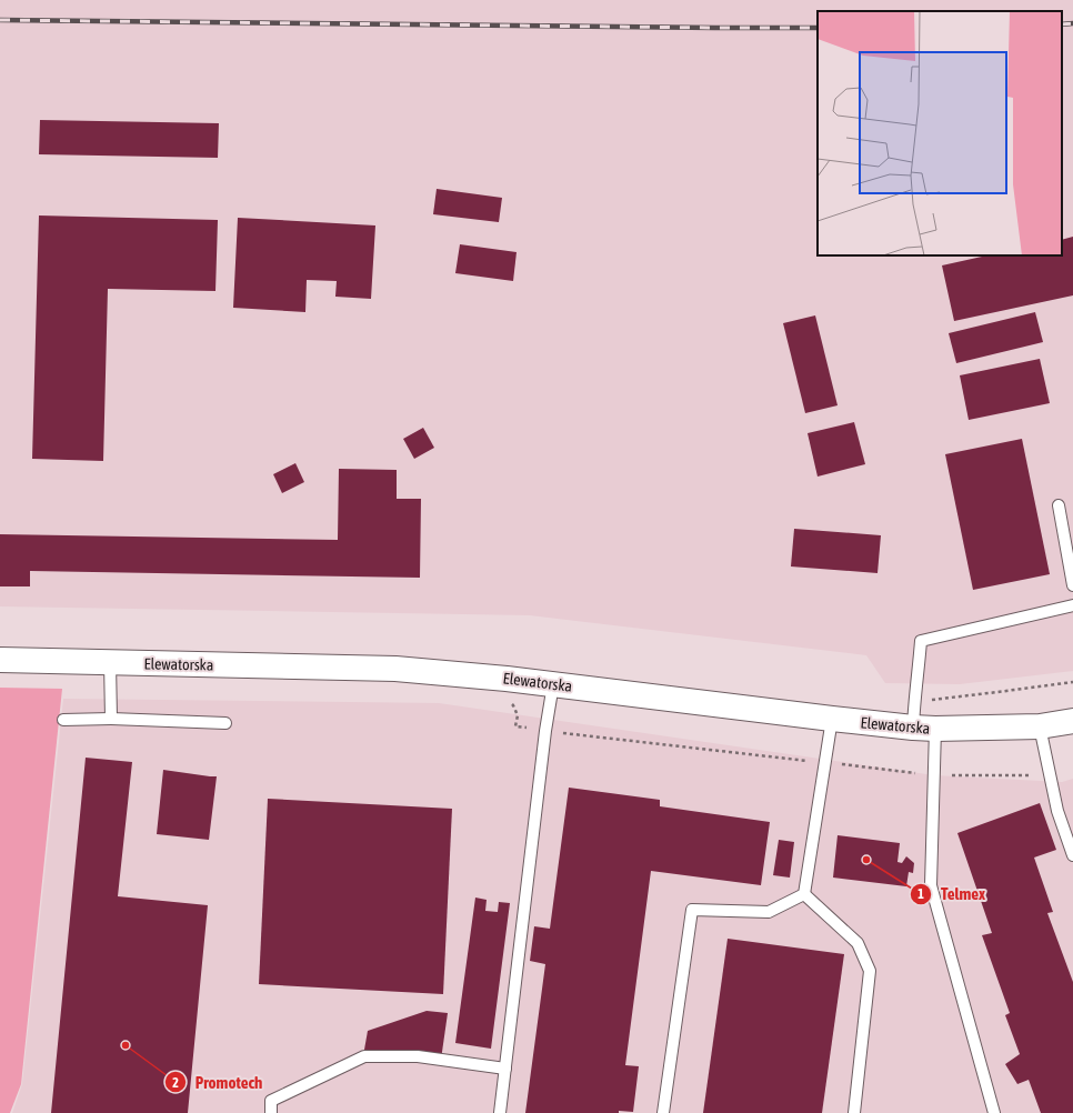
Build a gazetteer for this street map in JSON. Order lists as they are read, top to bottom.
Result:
{
  "streets": {
    "street": ["Elewatorska"]
  },
  "places": ["Telmex", "Promotech"]
}
